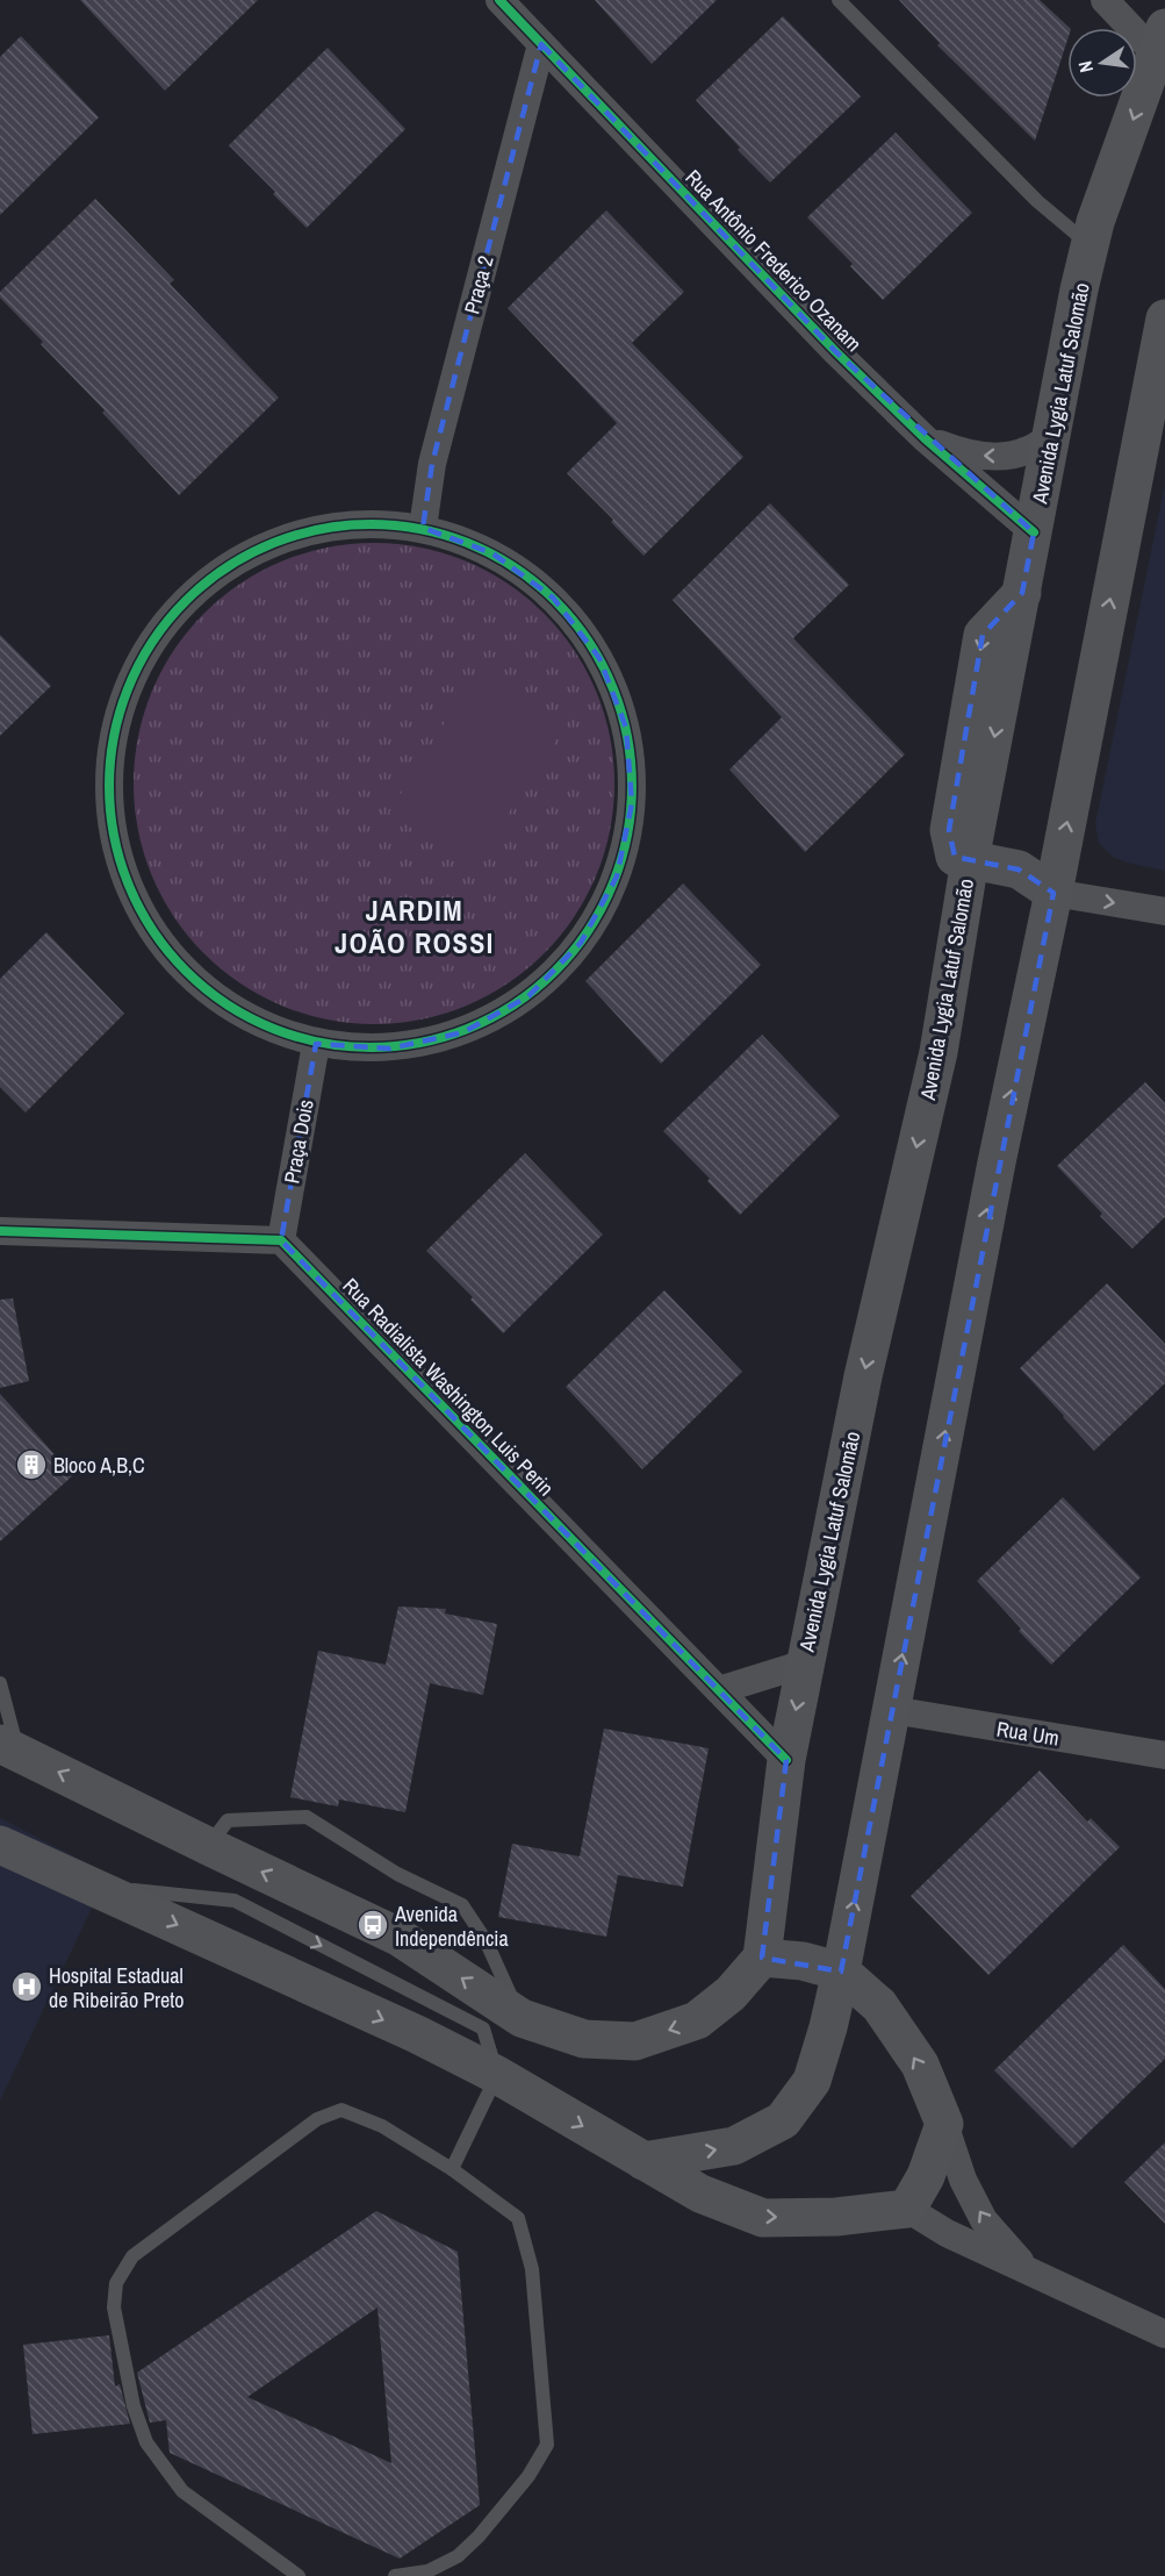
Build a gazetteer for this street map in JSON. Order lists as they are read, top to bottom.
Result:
{
  "streets": {
    "main road": ["Avenida Lygia Latuf Salomão"],
    "street": [
      "Rua Antônio Frederico Ozanam",
      "Praça 2",
      "Praça Dois",
      "Rua Radialista Washington Luis Perin",
      "Rua Um"
    ]
  },
  "crossings": [
    ["Rua Antônio Frederico Ozanam", "Praça 2"],
    ["Rua Antônio Frederico Ozanam", "Avenida Lygia Latuf Salomão"],
    ["Avenida Lygia Latuf Salomão", "Rua Radialista Washington Luis Perin"],
    ["Praça Dois", "Rua Radialista Washington Luis Perin"]
  ],
  "districts": ["JARDIM JOÃO ROSSI"],
  "places": {
    "building": ["Bloco A,B,C"],
    "bus stop": ["Avenida Independência"],
    "hospital": ["Hospital Estadual de Ribeirão Preto"]
  },
  "north": "left"
}
